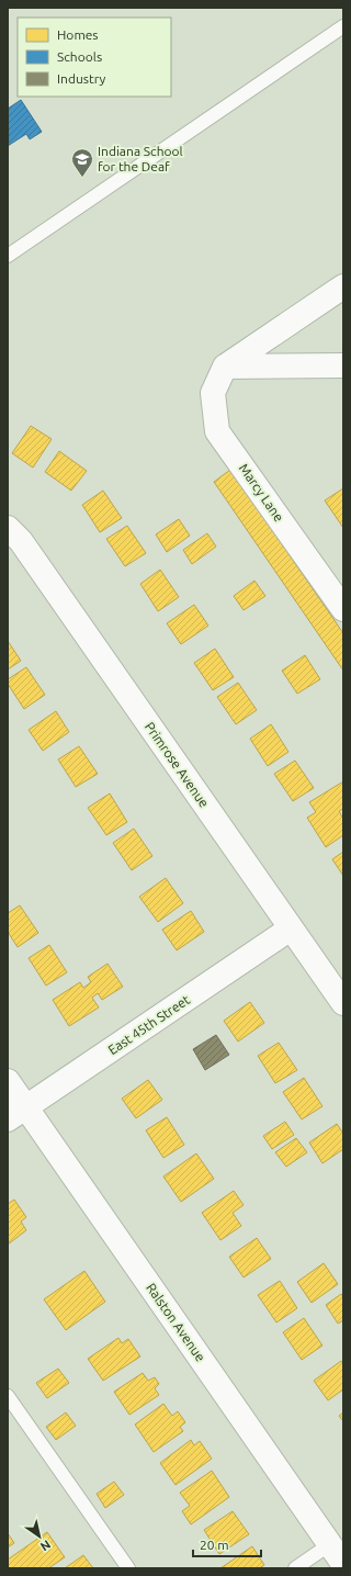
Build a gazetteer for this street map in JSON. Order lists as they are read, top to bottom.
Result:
{
  "streets": {
    "street": [
      "Marcy Lane",
      "Primrose Avenue",
      "East 45th Street",
      "Ralston Avenue"
    ]
  },
  "crossings": [
    ["Primrose Avenue", "East 45th Street"],
    ["East 45th Street", "Ralston Avenue"]
  ],
  "places": {
    "school or university": ["Indiana School for the Deaf"]
  },
  "legend": ["Homes", "Schools", "Industry"],
  "scale_bar": "20 m",
  "north": "bottom right"
}
